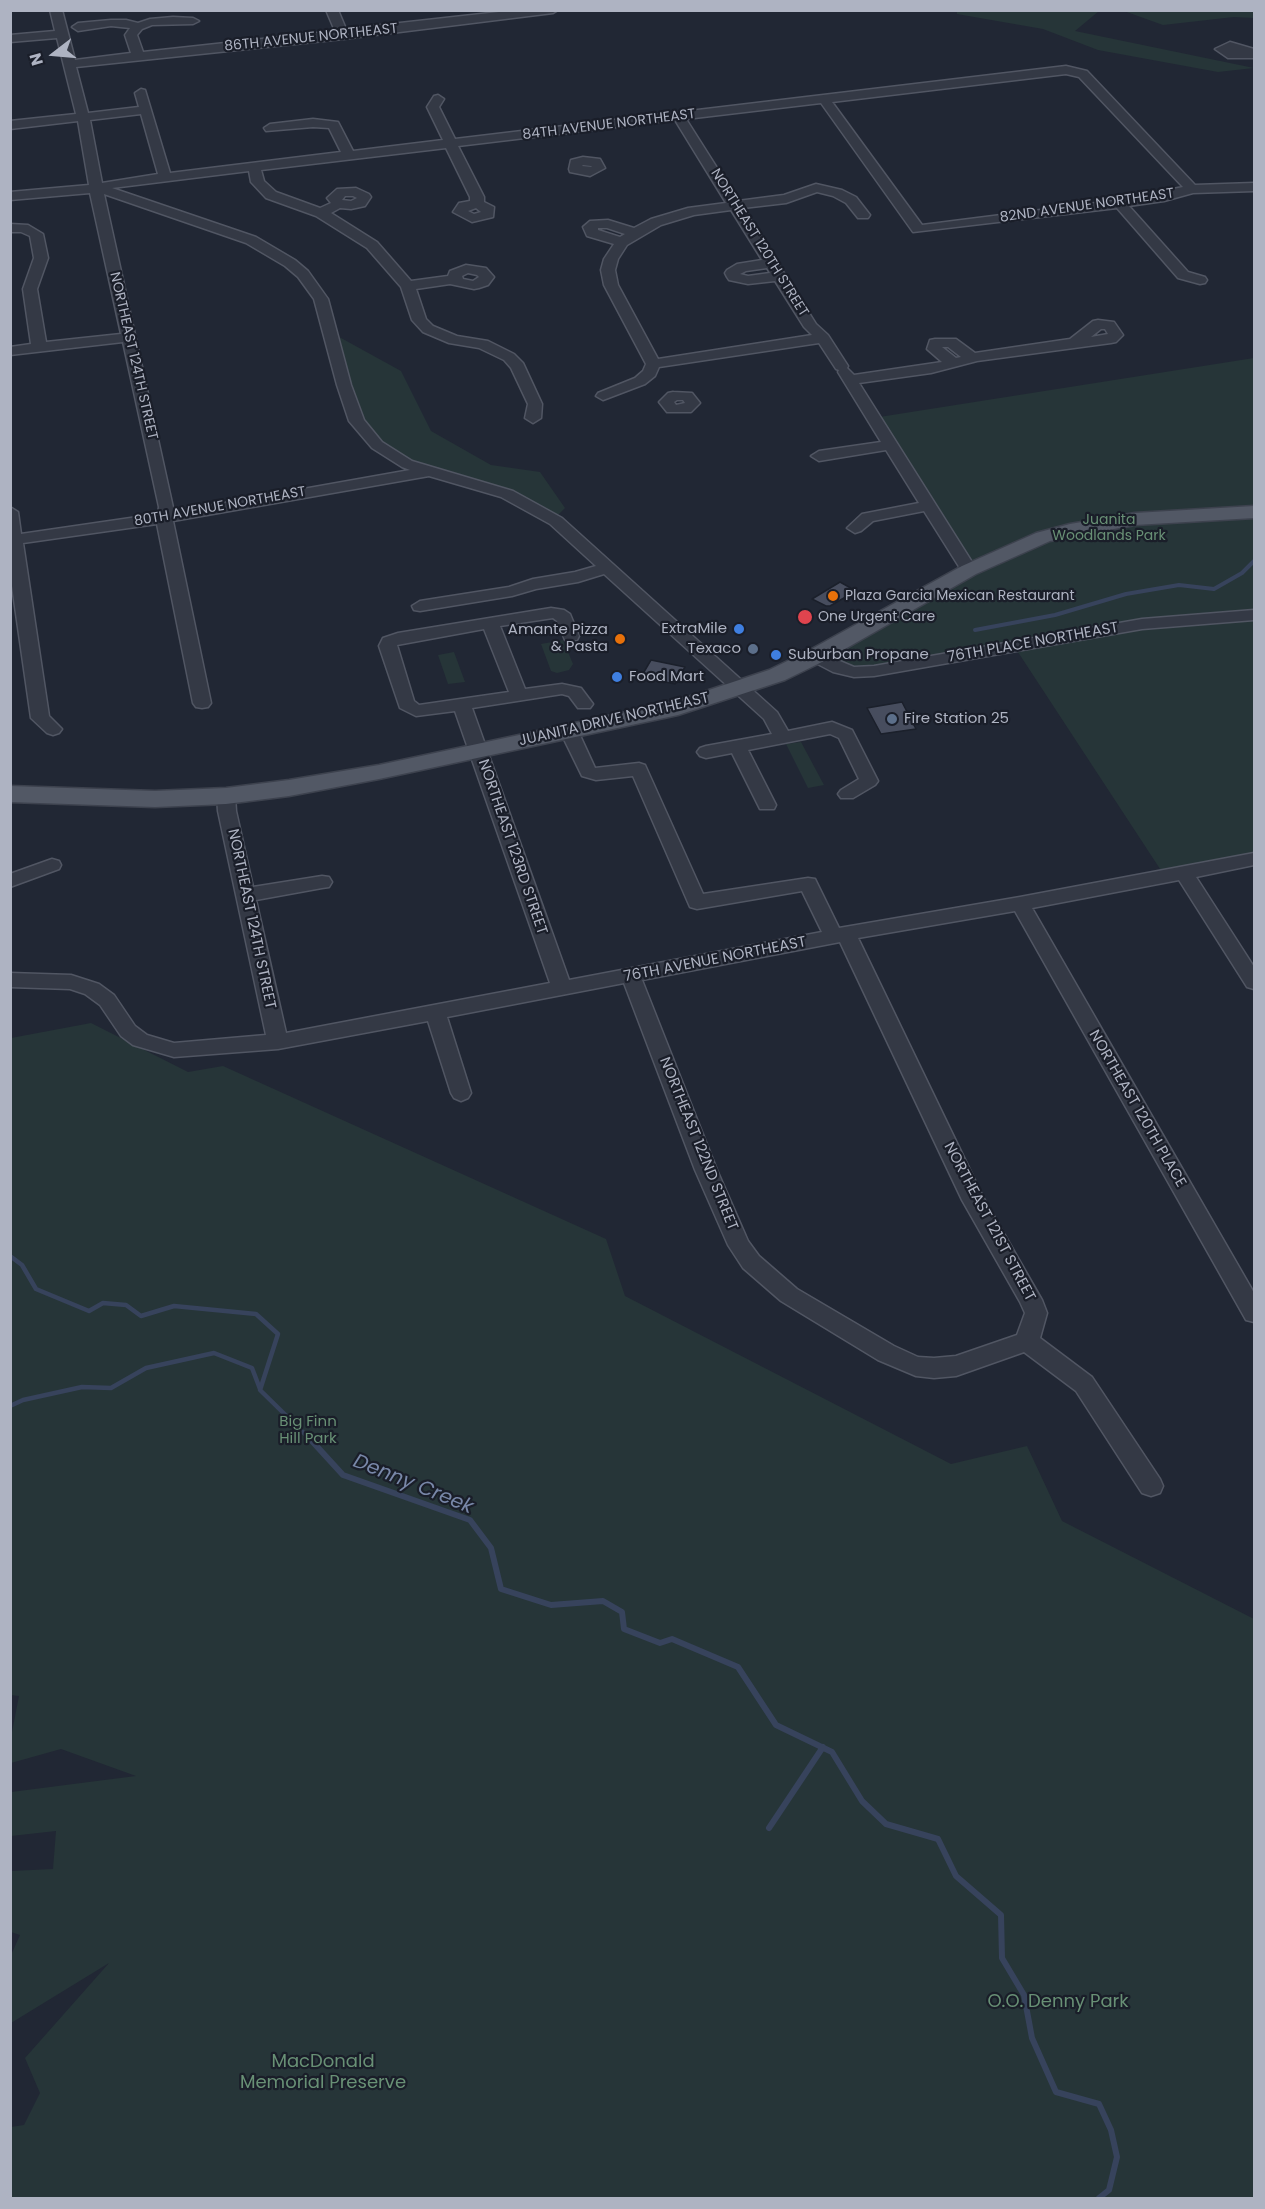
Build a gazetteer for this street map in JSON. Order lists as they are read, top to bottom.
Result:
{
  "streets": {
    "main road": ["JUANITA DRIVE NORTHEAST"],
    "street": [
      "86TH AVENUE NORTHEAST",
      "84TH AVENUE NORTHEAST",
      "82ND AVENUE NORTHEAST",
      "NORTHEAST 120TH STREET",
      "NORTHEAST 124TH STREET",
      "80TH AVENUE NORTHEAST",
      "76TH PLACE NORTHEAST",
      "NORTHEAST 123RD STREET",
      "76TH AVENUE NORTHEAST",
      "NORTHEAST 120TH PLACE",
      "NORTHEAST 122ND STREET",
      "NORTHEAST 121ST STREET"
    ]
  },
  "crossings": [
    ["86TH AVENUE NORTHEAST", "NORTHEAST 124TH STREET"],
    ["84TH AVENUE NORTHEAST", "82ND AVENUE NORTHEAST"],
    ["84TH AVENUE NORTHEAST", "NORTHEAST 120TH STREET"],
    ["84TH AVENUE NORTHEAST", "NORTHEAST 124TH STREET"],
    ["NORTHEAST 120TH STREET", "JUANITA DRIVE NORTHEAST"],
    ["NORTHEAST 124TH STREET", "80TH AVENUE NORTHEAST"],
    ["NORTHEAST 124TH STREET", "JUANITA DRIVE NORTHEAST"],
    ["NORTHEAST 124TH STREET", "76TH AVENUE NORTHEAST"],
    ["76TH PLACE NORTHEAST", "JUANITA DRIVE NORTHEAST"],
    ["JUANITA DRIVE NORTHEAST", "NORTHEAST 123RD STREET"],
    ["JUANITA DRIVE NORTHEAST", "NORTHEAST 121ST STREET"],
    ["NORTHEAST 123RD STREET", "76TH AVENUE NORTHEAST"],
    ["76TH AVENUE NORTHEAST", "NORTHEAST 120TH PLACE"],
    ["76TH AVENUE NORTHEAST", "NORTHEAST 122ND STREET"],
    ["76TH AVENUE NORTHEAST", "NORTHEAST 121ST STREET"],
    ["NORTHEAST 122ND STREET", "NORTHEAST 121ST STREET"]
  ],
  "water": ["Denny Creek"],
  "parks": [
    "Juanita Woodlands Park",
    "Big Finn Hill Park",
    "O.O. Denny Park",
    "MacDonald Memorial Preserve"
  ],
  "places": [
    "Plaza Garcia Mexican Restaurant",
    "One Urgent Care",
    "ExtraMile",
    "Amante Pizza & Pasta",
    "Texaco",
    "Suburban Propane",
    "Food Mart",
    "Fire Station 25"
  ],
  "north": "left"
}
